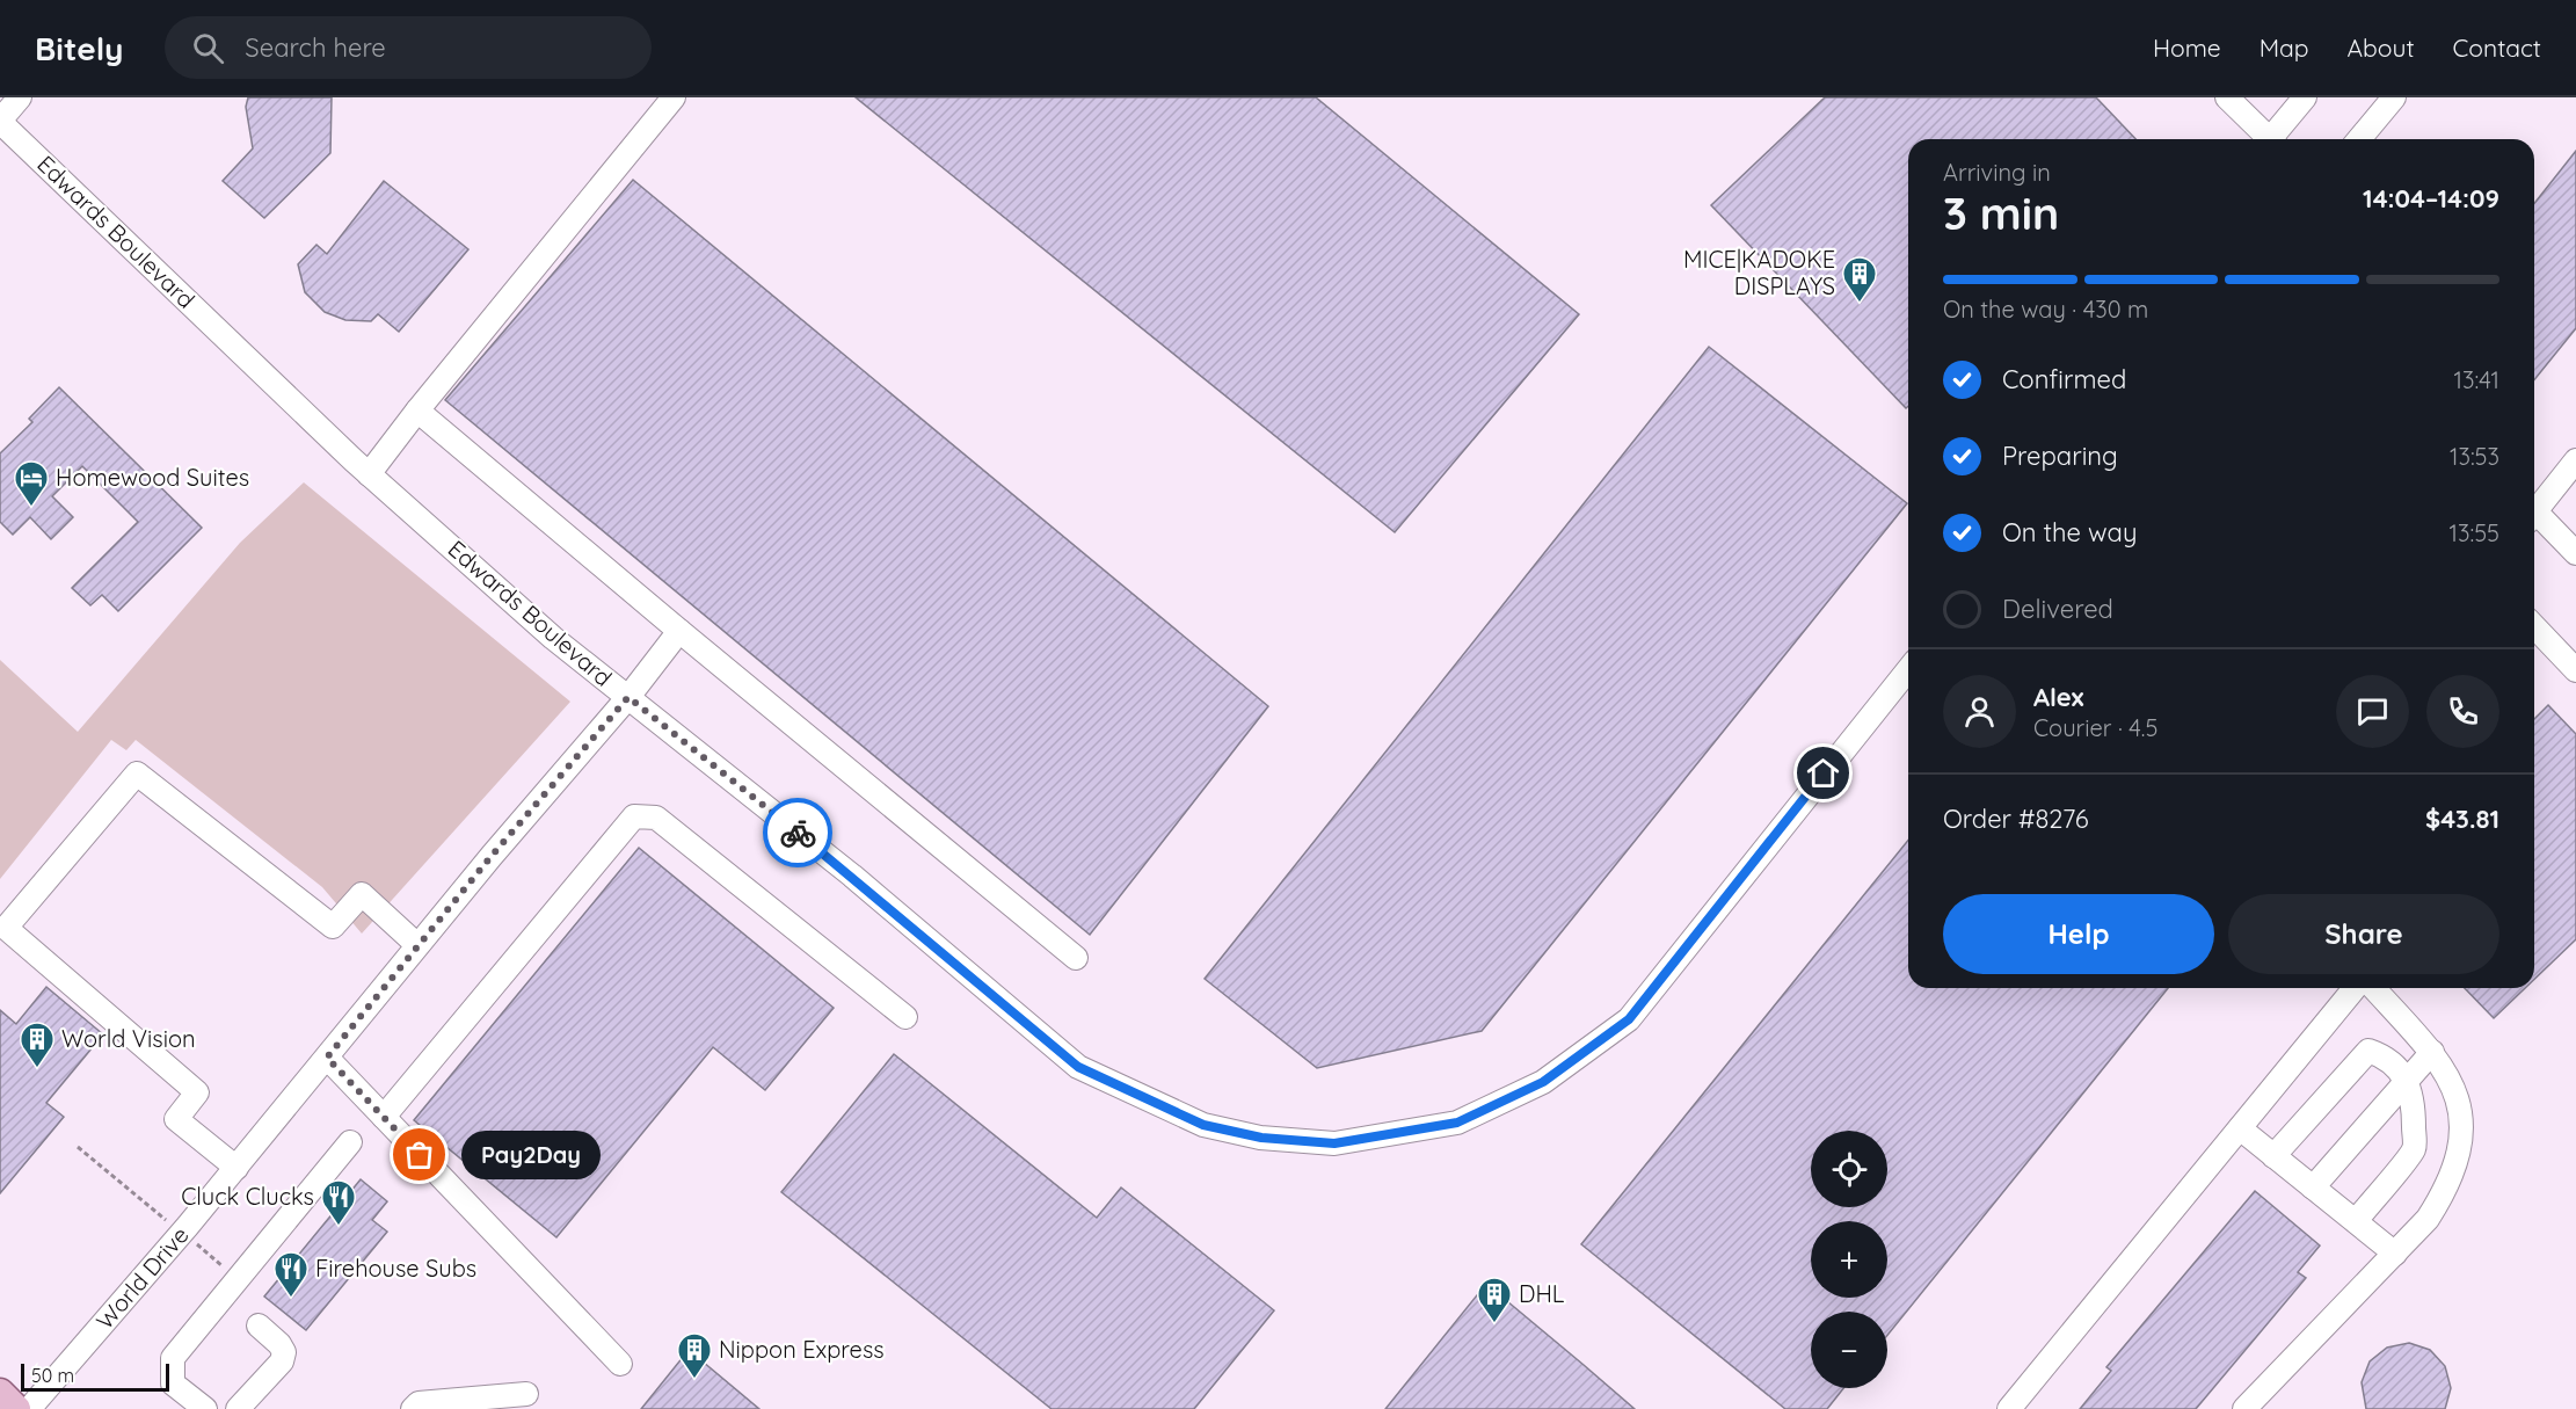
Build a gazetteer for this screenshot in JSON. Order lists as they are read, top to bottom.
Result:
{
  "streets": {
    "street": ["Edwards Boulevard", "World Drive"]
  },
  "crossings": [
    ["Edwards Boulevard", "World Drive"]
  ],
  "places": {
    "building": [
      "MICE|KADOKE DISPLAYS",
      "World Vision",
      "DHL",
      "Nippon Express"
    ],
    "hotel": ["Homewood Suites"],
    "other": ["Pay2Day"],
    "restaurant": ["Cluck Clucks", "Firehouse Subs"]
  },
  "scale_bar": "50 m",
  "page": {
    "header": "Bitely",
    "search": "Search here",
    "nav": [
      "Home",
      "Map",
      "About",
      "Contact"
    ],
    "heading": ["3 min", "Arriving in", "14:04–14:09"],
    "panel": [
      "Alex",
      "Courier · 4.5",
      "Order #8276",
      "$43.81"
    ],
    "bar": "On the way · 430 m",
    "list": [
      ["Confirmed", "13:41"],
      ["Preparing", "13:53"],
      ["On the way", "13:55"],
      "Delivered"
    ],
    "buttons": ["Help", "Share"],
    "map_buttons": ["+", "−"],
    "bubble": "Pay2Day",
    "scale": "50 m"
  }
}
